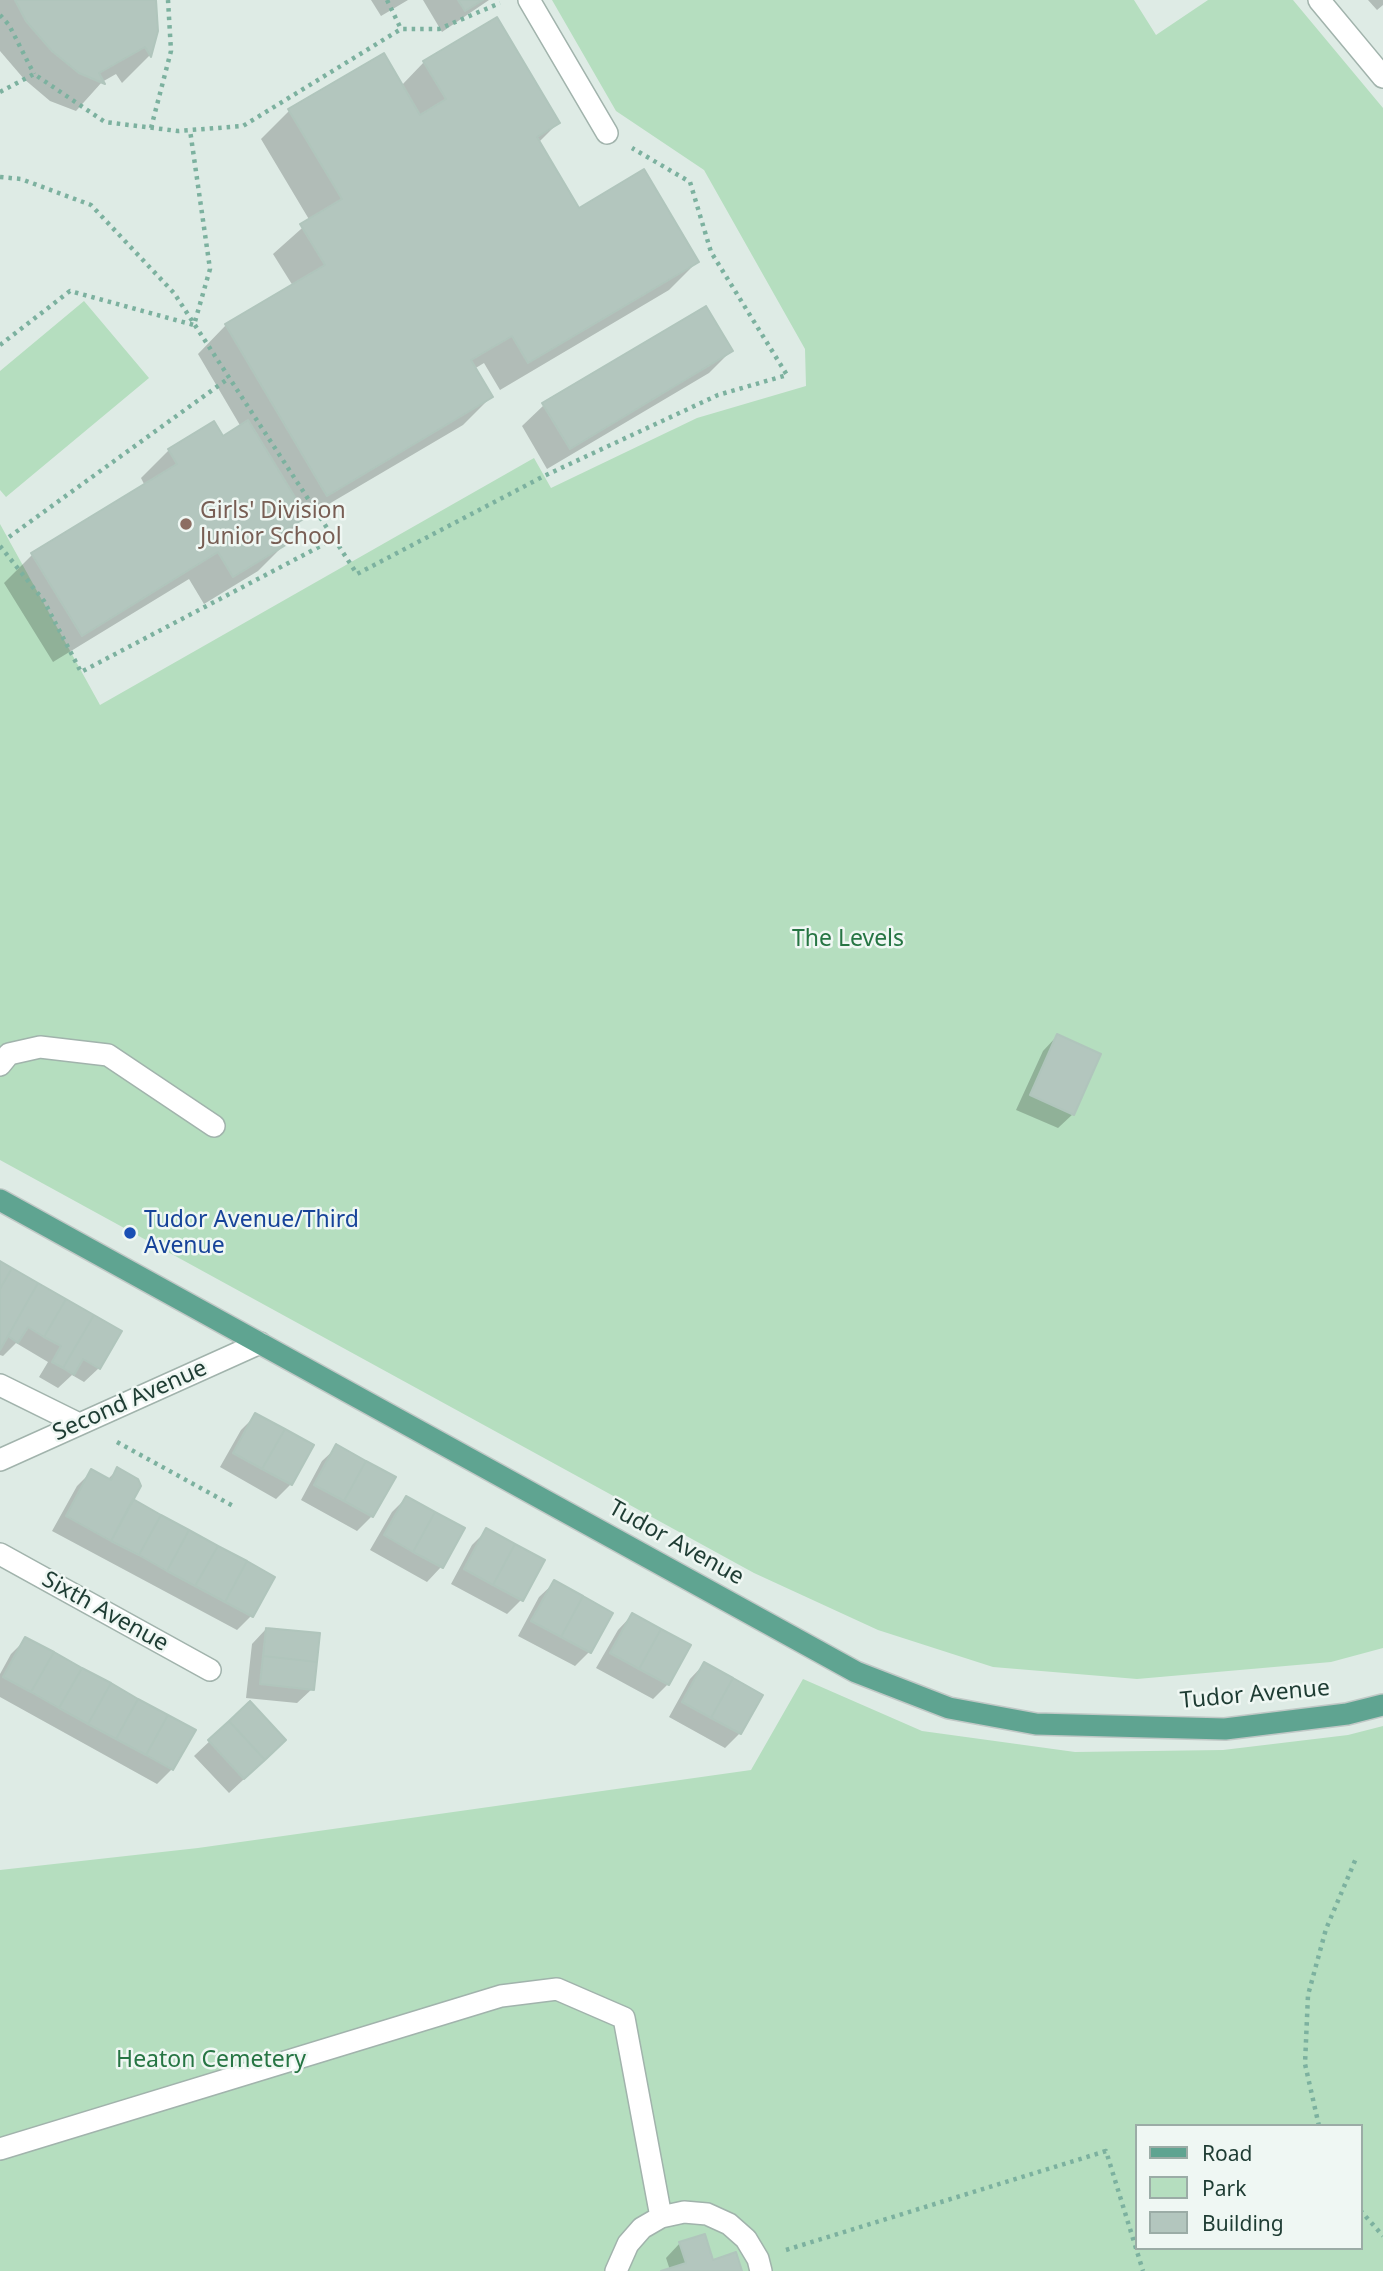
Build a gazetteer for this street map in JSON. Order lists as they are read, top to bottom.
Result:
{
  "streets": {
    "main road": ["Tudor Avenue"],
    "street": ["Second Avenue", "Sixth Avenue"]
  },
  "crossings": [
    ["Second Avenue", "Tudor Avenue"]
  ],
  "parks": ["The Levels", "Heaton Cemetery"],
  "places": ["Girls' Division Junior School", "Tudor Avenue/Third Avenue"],
  "legend": ["Road", "Park", "Building"]
}
